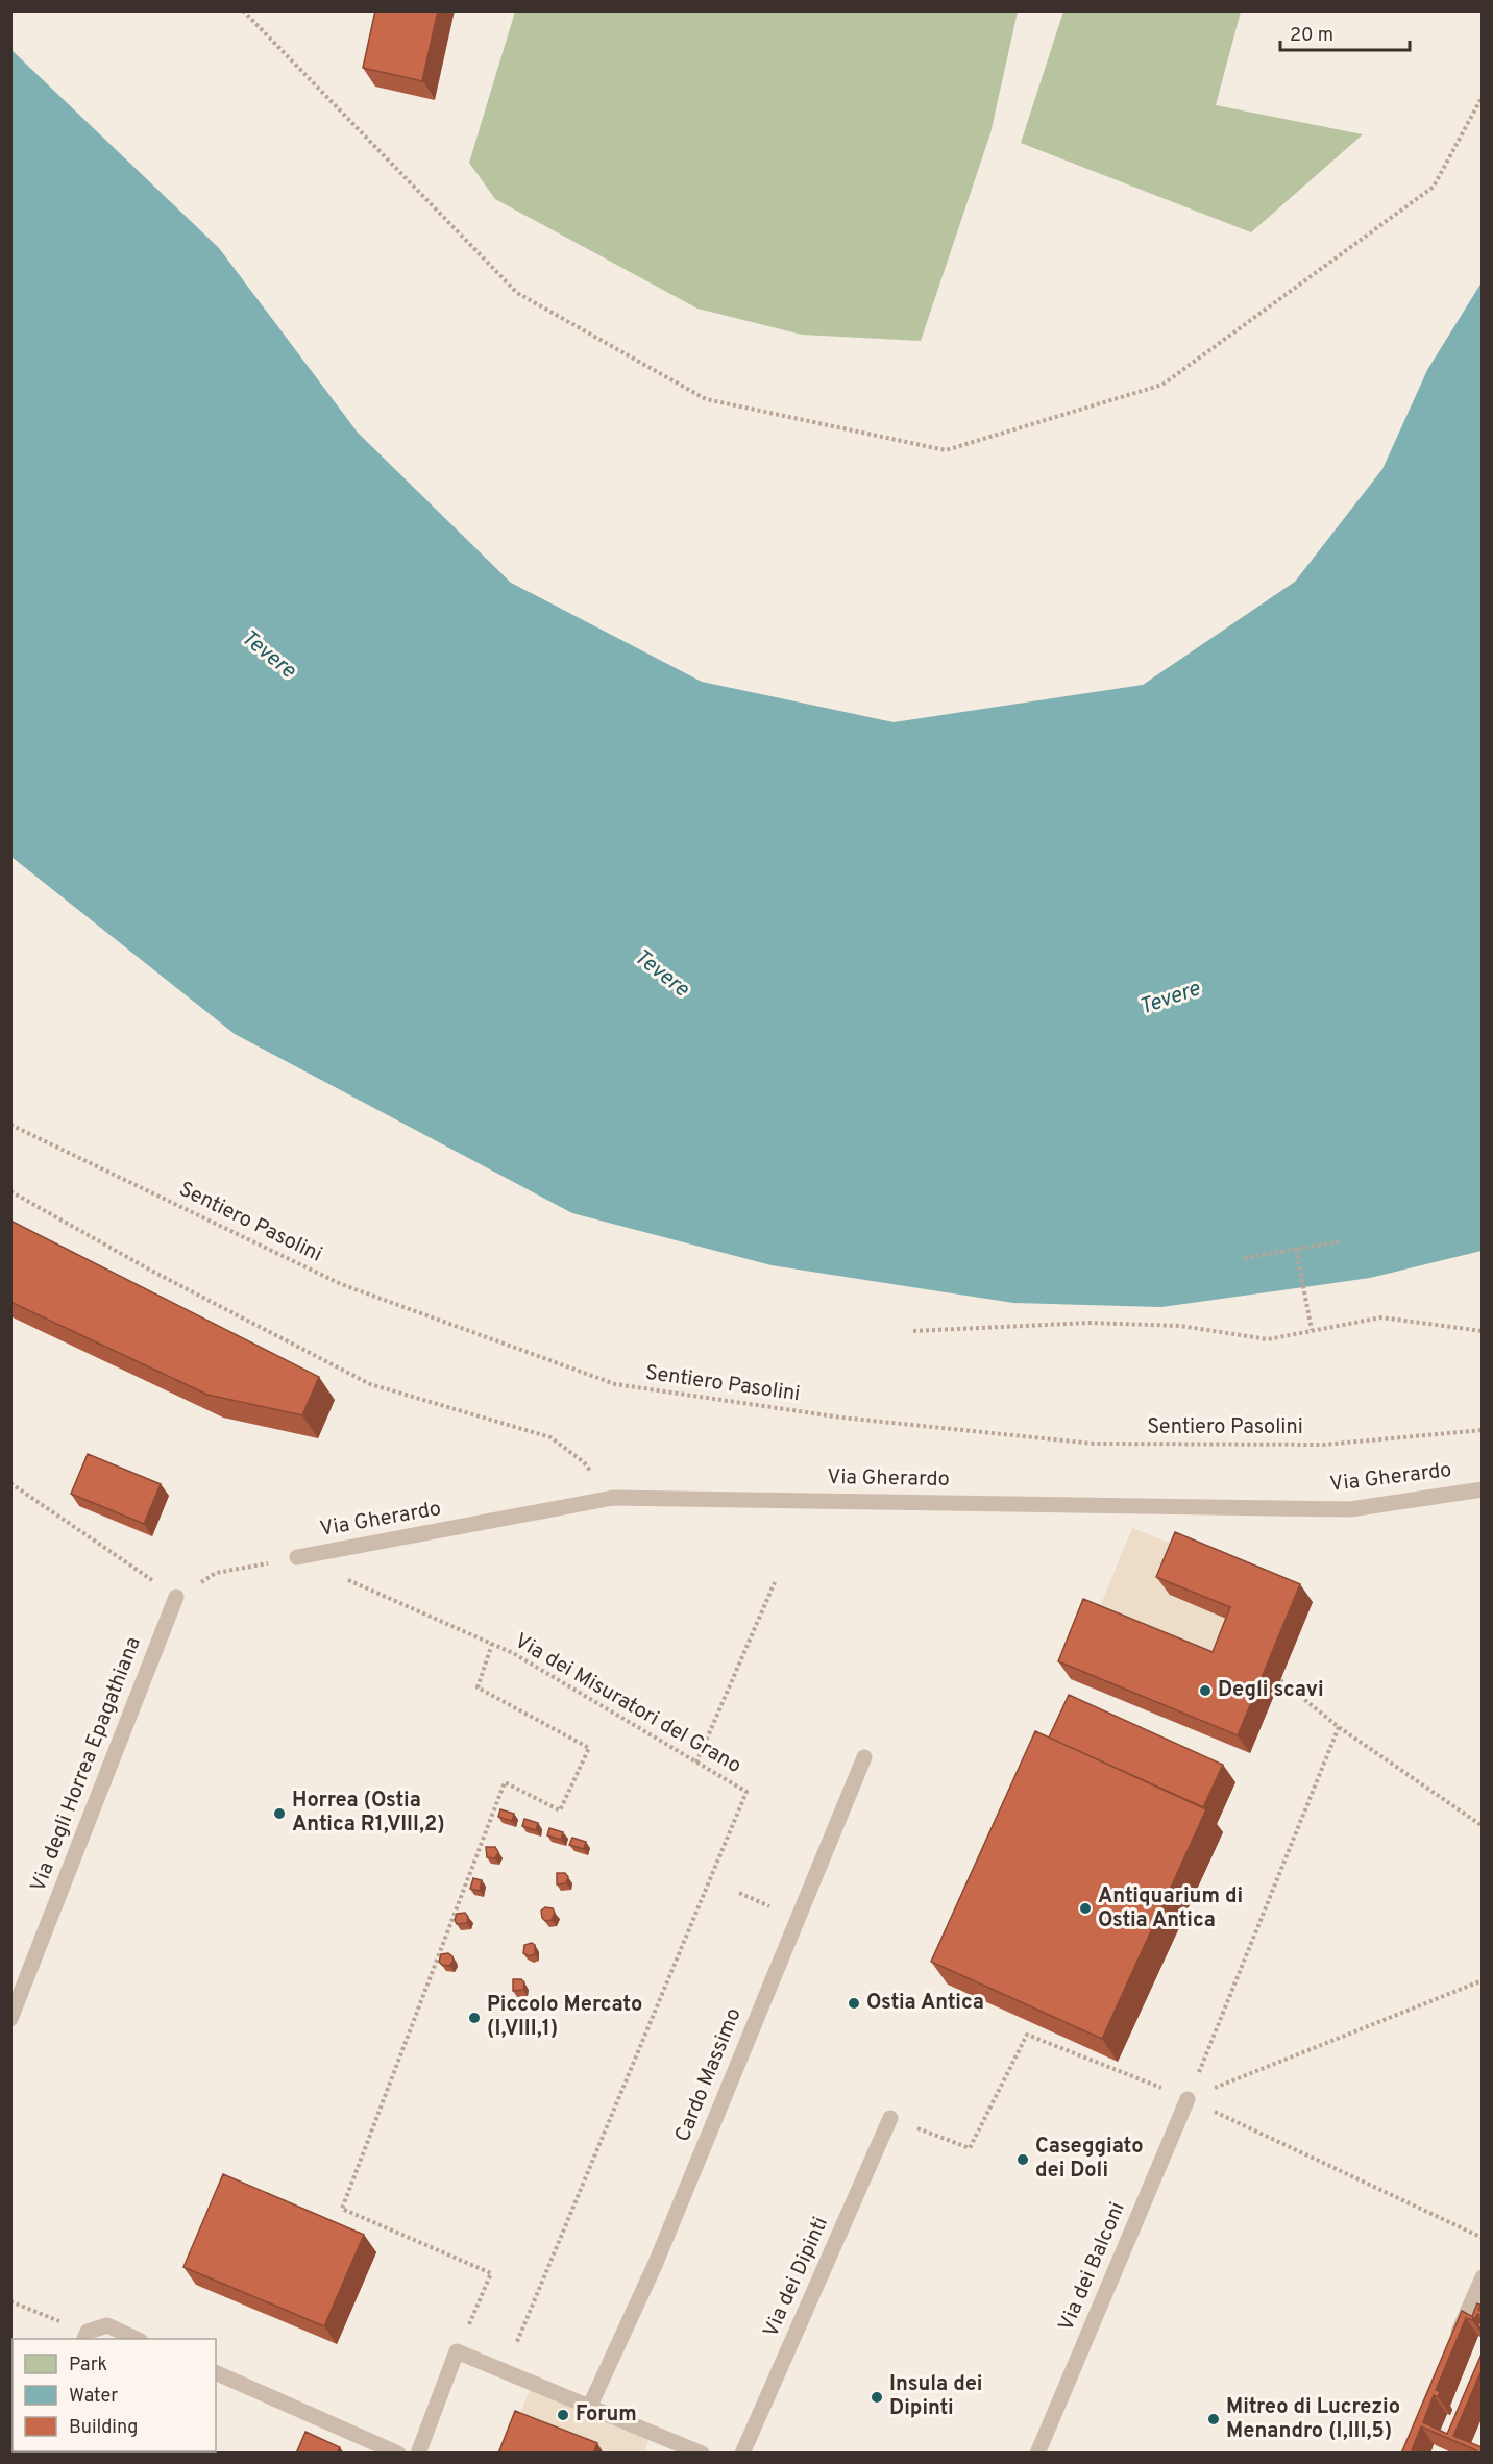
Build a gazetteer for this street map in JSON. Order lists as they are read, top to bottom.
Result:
{
  "streets": {
    "street": [
      "Via Gherardo",
      "Via degli Horrea Epagathiana",
      "Cardo Massimo",
      "Via dei Balconi",
      "Via dei Dipinti"
    ],
    "path": ["Sentiero Pasolini", "Via dei Misuratori del Grano"]
  },
  "crossings": [
    ["Via Gherardo", "Via dei Misuratori del Grano"]
  ],
  "water": ["Tevere"],
  "places": [
    "Degli scavi",
    "Horrea (Ostia Antica R1,VIII,2)",
    "Antiquarium di Ostia Antica",
    "Ostia Antica",
    "Piccolo Mercato (I,VIII,1)",
    "Caseggiato dei Doli",
    "Insula dei Dipinti",
    "Forum",
    "Mitreo di Lucrezio Menandro (I,III,5)"
  ],
  "legend": ["Park", "Water", "Building"],
  "scale_bar": "20 m"
}
